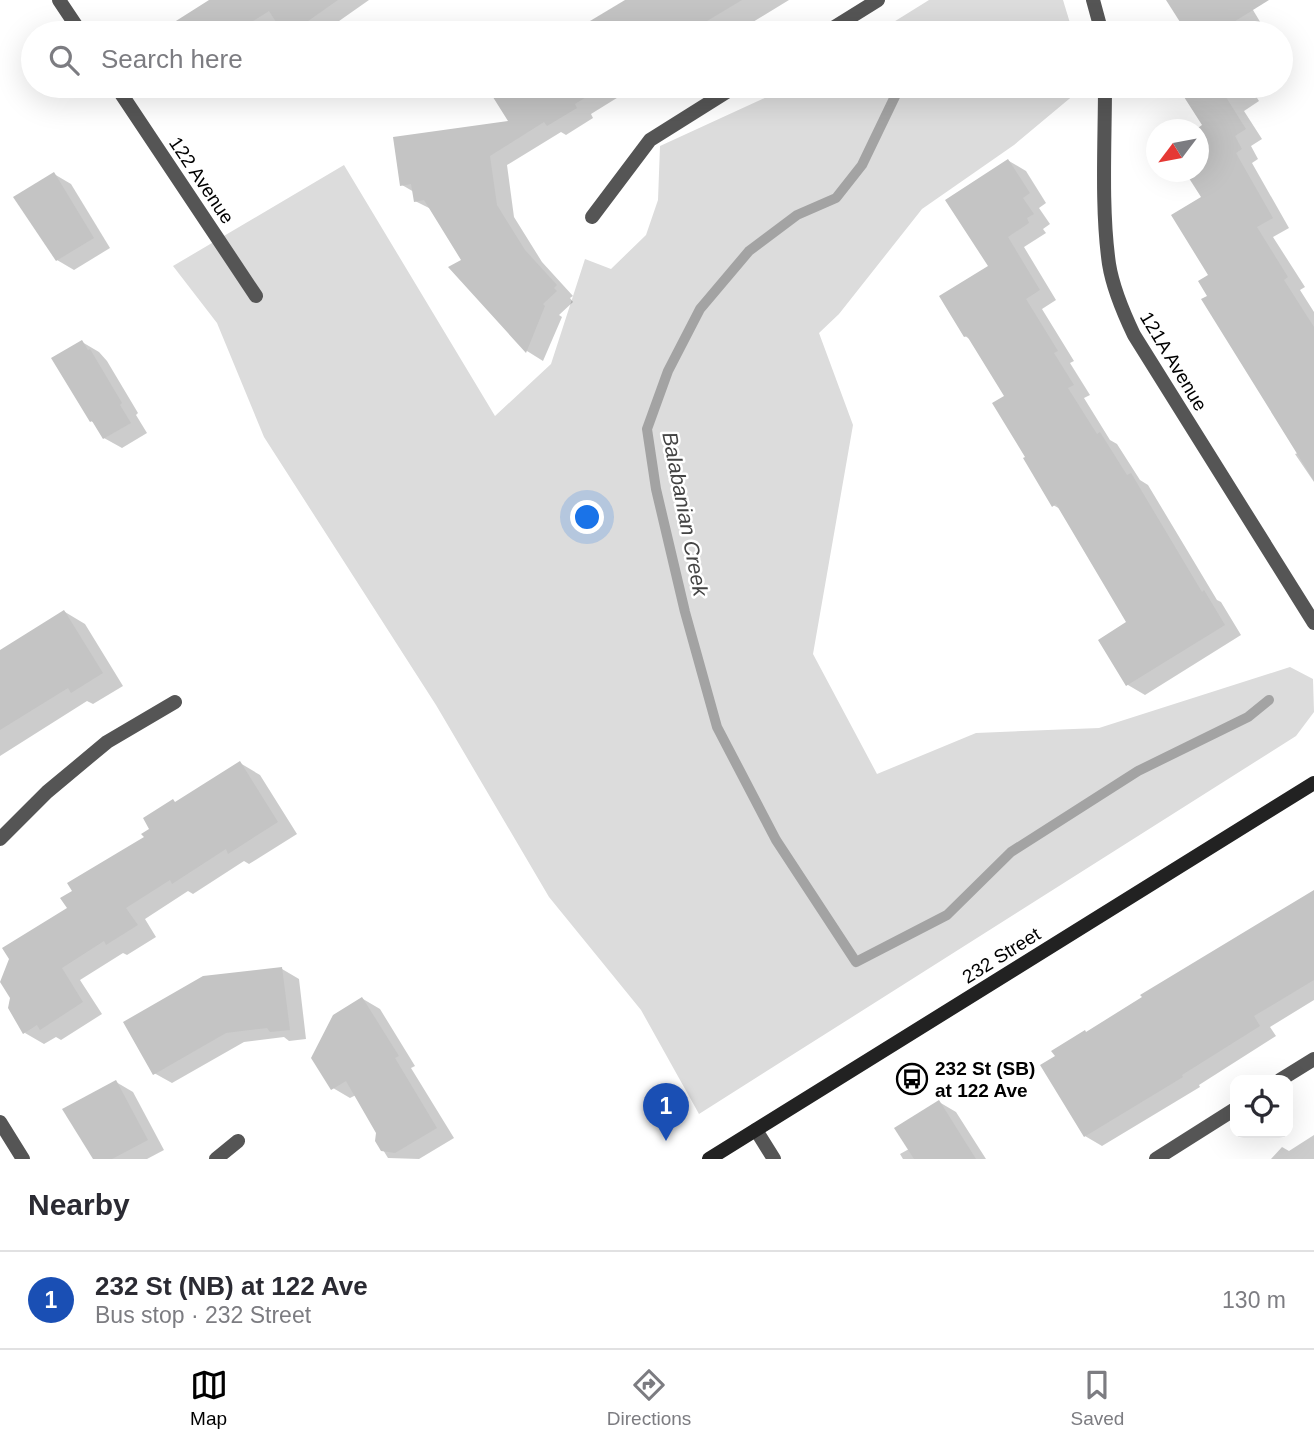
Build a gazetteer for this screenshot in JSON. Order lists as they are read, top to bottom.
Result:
{
  "streets": {
    "main road": ["232 Street"],
    "street": ["122 Avenue", "121A Avenue"]
  },
  "water": ["Balabanian Creek"],
  "places": {
    "bus stop": ["232 St (SB) at 122 Ave"]
  },
  "north": "bottom left",
  "page": {
    "search": "Search here",
    "pins": "1",
    "heading": "Nearby",
    "list": [
      {
        "mark": "1",
        "name": "232 St (NB) at 122 Ave",
        "note": "Bus stop · 232 Street",
        "value": "130 m"
      }
    ],
    "nav": ["Map", "Directions", "Saved"]
  }
}
